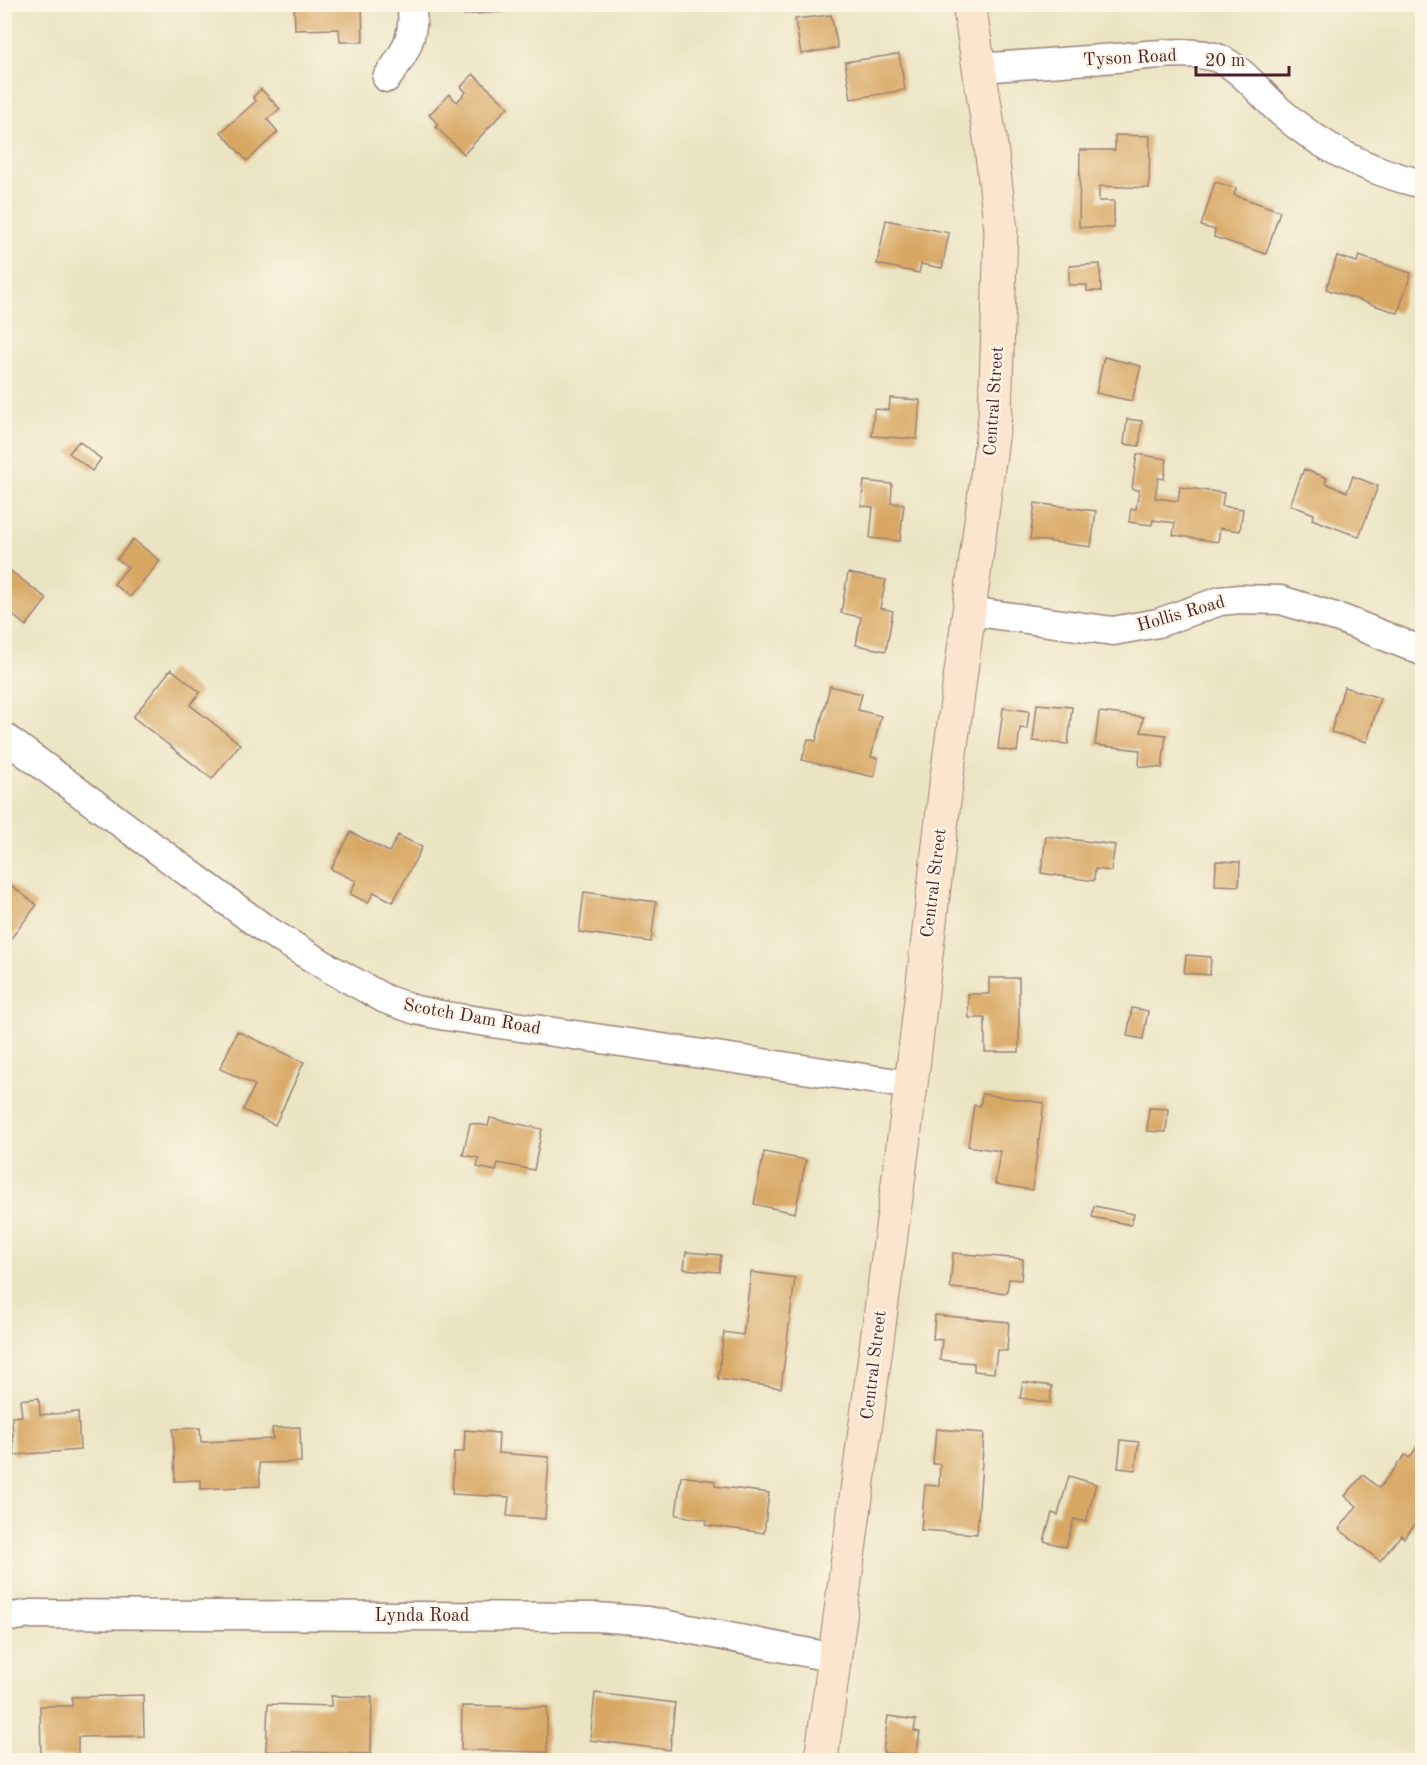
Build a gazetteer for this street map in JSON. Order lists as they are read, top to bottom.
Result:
{
  "streets": {
    "main road": ["Central Street"],
    "street": [
      "Tyson Road",
      "Hollis Road",
      "Scotch Dam Road",
      "Lynda Road"
    ]
  },
  "crossings": [
    ["Tyson Road", "Central Street"],
    ["Central Street", "Hollis Road"],
    ["Central Street", "Scotch Dam Road"],
    ["Central Street", "Lynda Road"]
  ],
  "scale_bar": "20 m"
}
